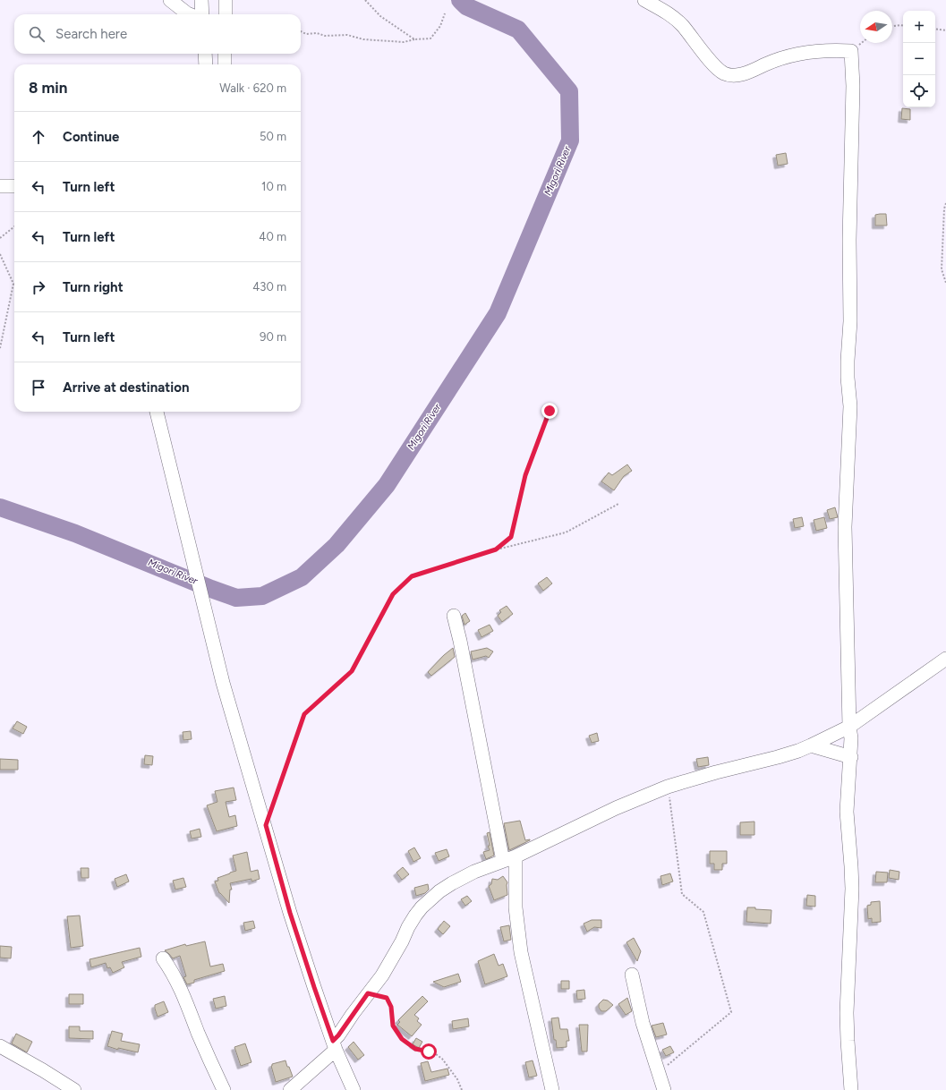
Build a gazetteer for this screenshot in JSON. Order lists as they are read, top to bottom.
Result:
{
  "water": ["Migori River"],
  "north": "left",
  "page": {
    "map_buttons": ["+", "−"],
    "search": "Search here",
    "heading": ["8 min", "Walk · 620 m"],
    "list": [
      ["Continue", "50 m"],
      ["Turn left", "10 m"],
      ["Turn left", "40 m"],
      ["Turn right", "430 m"],
      ["Turn left", "90 m"],
      "Arrive at destination"
    ]
  }
}
